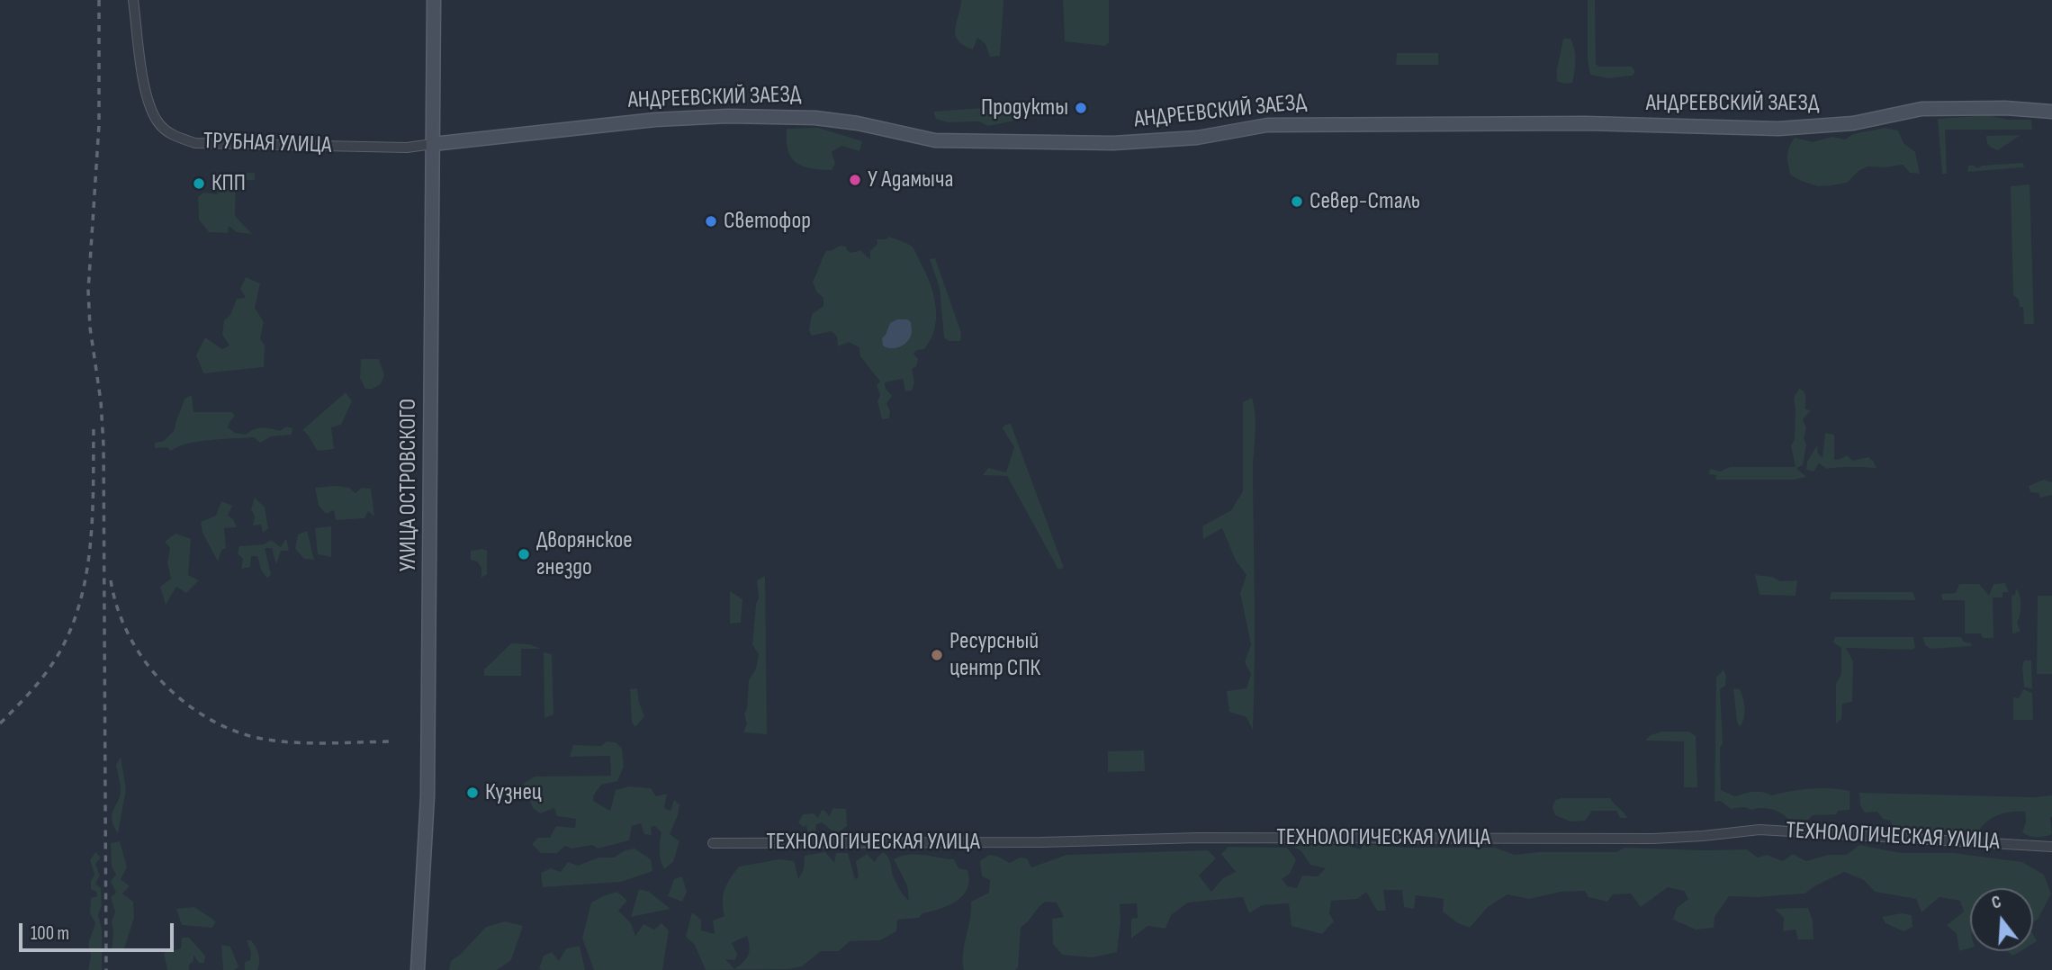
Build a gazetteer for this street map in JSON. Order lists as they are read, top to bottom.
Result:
{
  "streets": {
    "street": [
      "АНДРЕЕВСКИЙ ЗАЕЗД",
      "ТРУБНАЯ УЛИЦА",
      "УЛИЦА ОСТРОВСКОГО",
      "ТЕХНОЛОГИЧЕСКАЯ УЛИЦА"
    ]
  },
  "crossings": [
    ["АНДРЕЕВСКИЙ ЗАЕЗД", "ТРУБНАЯ УЛИЦА"],
    ["АНДРЕЕВСКИЙ ЗАЕЗД", "УЛИЦА ОСТРОВСКОГО"],
    ["ТРУБНАЯ УЛИЦА", "УЛИЦА ОСТРОВСКОГО"]
  ],
  "places": [
    "Продукты",
    "У Адамыча",
    "КПП",
    "Север-Сталь",
    "Светофор",
    "Дворянское гнездо",
    "Ресурсный центр СПК",
    "Кузнец"
  ],
  "scale_bar": "100 m",
  "north": "top"
}
